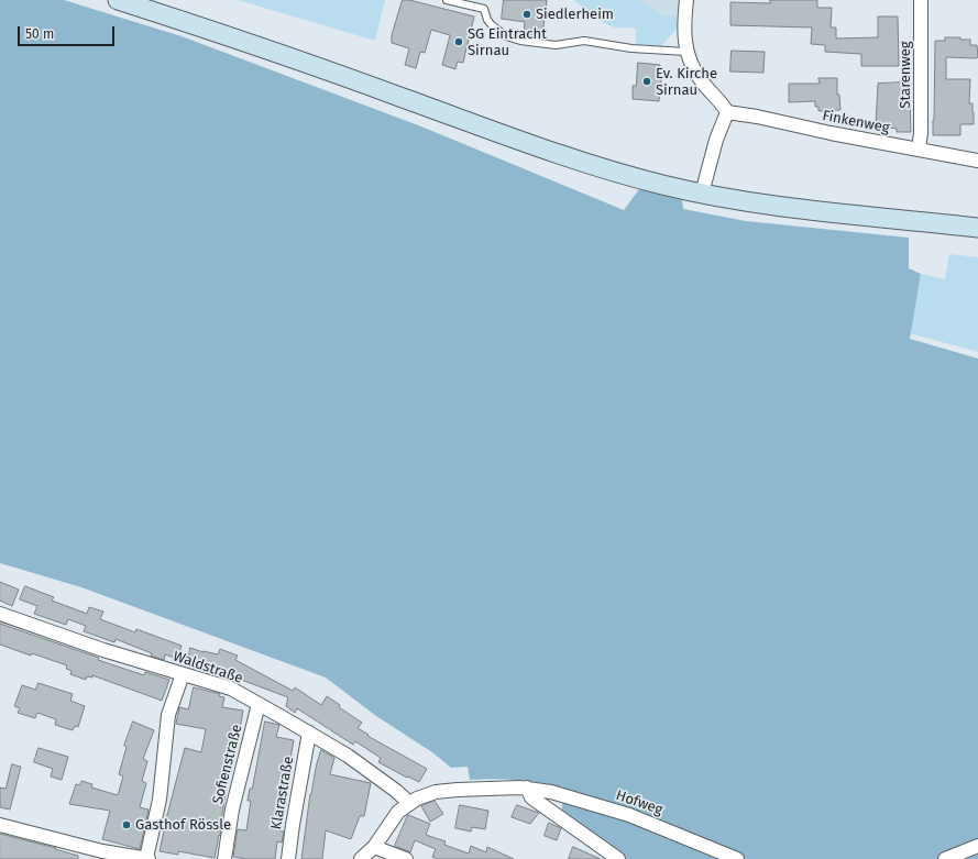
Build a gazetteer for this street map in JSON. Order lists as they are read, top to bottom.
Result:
{
  "streets": {
    "street": [
      "Starenweg",
      "Finkenweg",
      "Waldstraße",
      "Sofienstraße",
      "Klarastraße",
      "Hofweg"
    ]
  },
  "crossings": [
    ["Starenweg", "Finkenweg"],
    ["Waldstraße", "Sofienstraße"],
    ["Waldstraße", "Klarastraße"],
    ["Waldstraße", "Hofweg"]
  ],
  "places": [
    "Siedlerheim",
    "SG Eintracht Sirnau",
    "Ev. Kirche Sirnau",
    "Gasthof Rössle"
  ],
  "scale_bar": "50 m"
}
